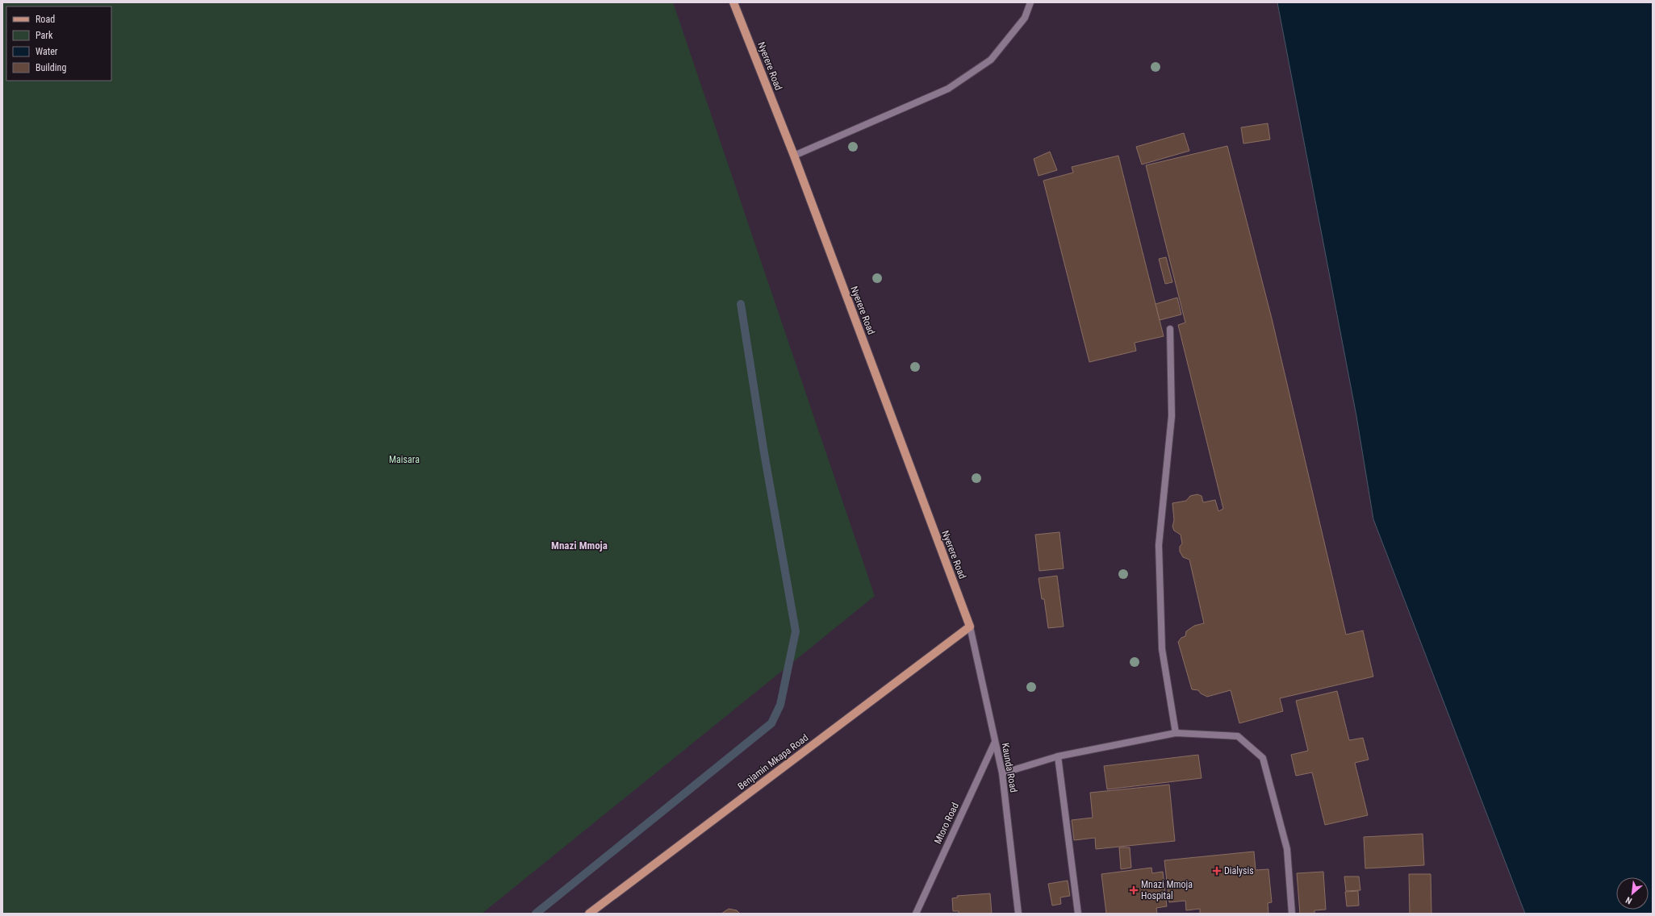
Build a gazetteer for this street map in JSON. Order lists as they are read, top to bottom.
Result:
{
  "streets": {
    "main road": ["Nyerere Road", "Benjamin Mkapa Road"],
    "street": ["Kaunda Road", "Mtoro Road"]
  },
  "crossings": [
    ["Nyerere Road", "Benjamin Mkapa Road"],
    ["Nyerere Road", "Kaunda Road"],
    ["Benjamin Mkapa Road", "Kaunda Road"],
    ["Kaunda Road", "Mtoro Road"]
  ],
  "districts": ["Mnazi Mmoja"],
  "parks": ["Maisara"],
  "places": {
    "health": ["Dialysis", "Mnazi Mmoja Hospital"]
  },
  "legend": [
    "Road",
    "Park",
    "Water",
    "Building"
  ],
  "north": "bottom left"
}
